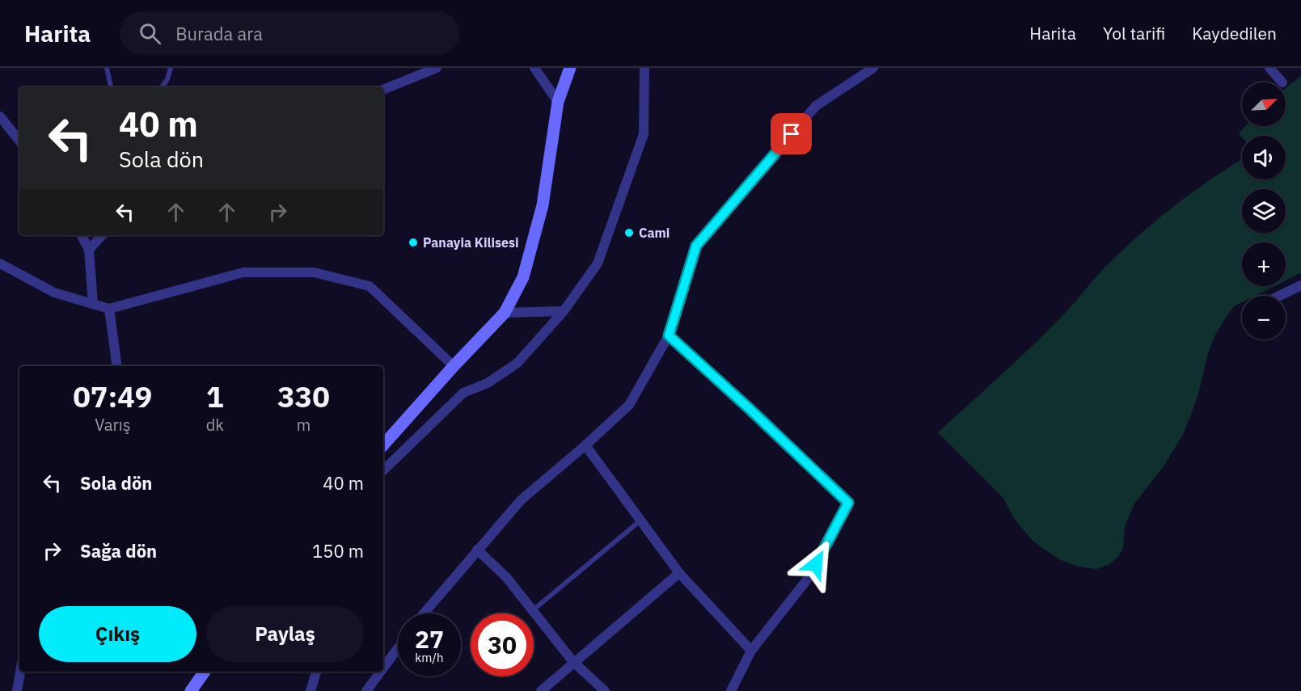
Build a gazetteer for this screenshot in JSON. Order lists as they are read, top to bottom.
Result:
{
  "places": ["Cami", "Panayia Kilisesi"],
  "north": "top right",
  "page": {
    "header": "Harita",
    "search": "Burada ara",
    "nav": ["Harita", "Yol tarifi", "Kaydedilen"],
    "map_buttons": ["+", "−"],
    "turn": ["40 m", "Sola dön"],
    "eta": [
      "07:49",
      "Varış",
      "1",
      "dk",
      "330",
      "m"
    ],
    "list": [
      {
        "name": "Sola dön",
        "value": "40 m"
      },
      {
        "name": "Sağa dön",
        "value": "150 m"
      }
    ],
    "buttons": ["Çıkış", "Paylaş"],
    "speed": "27 km/h",
    "limit": "30"
  }
}
